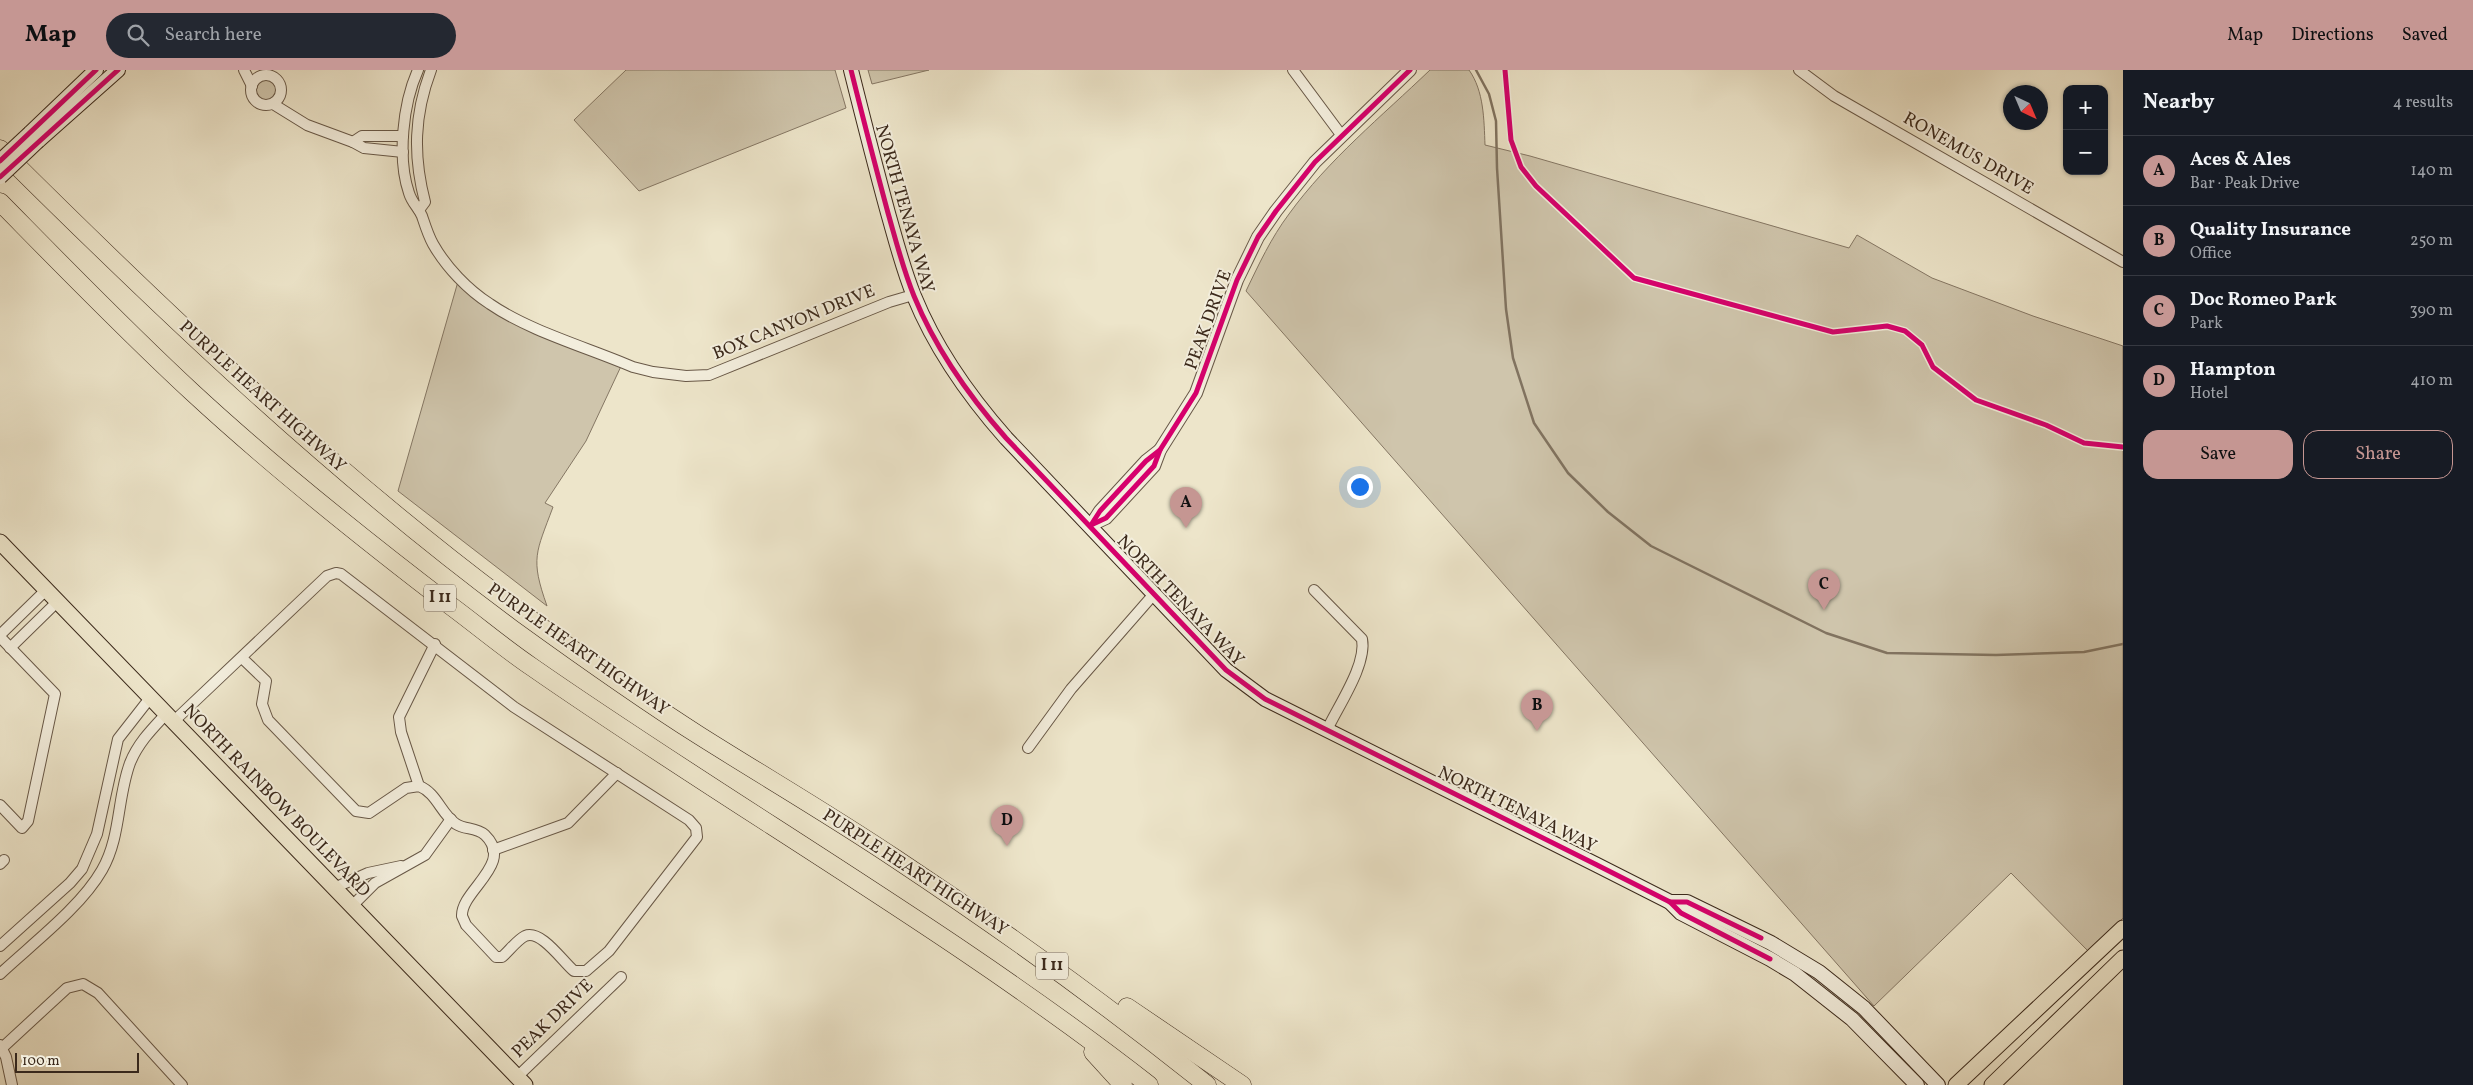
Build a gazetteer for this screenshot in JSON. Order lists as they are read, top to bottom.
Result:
{
  "streets": {
    "highway": ["PURPLE HEART HIGHWAY", "I 11"],
    "main road": ["NORTH TENAYA WAY", "NORTH RAINBOW BOULEVARD"],
    "street": ["RONEMUS DRIVE", "PEAK DRIVE", "BOX CANYON DRIVE"]
  },
  "crossings": [
    ["NORTH TENAYA WAY", "PEAK DRIVE"],
    ["NORTH TENAYA WAY", "BOX CANYON DRIVE"],
    ["PEAK DRIVE", "NORTH RAINBOW BOULEVARD"]
  ],
  "scale_bar": "100 m",
  "north": "bottom right",
  "page": {
    "header": "Map",
    "search": "Search here",
    "nav": ["Map", "Directions", "Saved"],
    "heading": ["Nearby", "4 results"],
    "map_buttons": ["+", "−"],
    "list": [
      {
        "mark": "A",
        "name": "Aces & Ales",
        "note": "Bar · Peak Drive",
        "value": "140 m"
      },
      {
        "mark": "B",
        "name": "Quality Insurance",
        "note": "Office",
        "value": "250 m"
      },
      {
        "mark": "C",
        "name": "Doc Romeo Park",
        "note": "Park",
        "value": "390 m"
      },
      {
        "mark": "D",
        "name": "Hampton",
        "note": "Hotel",
        "value": "410 m"
      }
    ],
    "buttons": ["Save", "Share"],
    "pins": [
      "A",
      "C",
      "B",
      "D"
    ],
    "scale": "100 m"
  }
}
